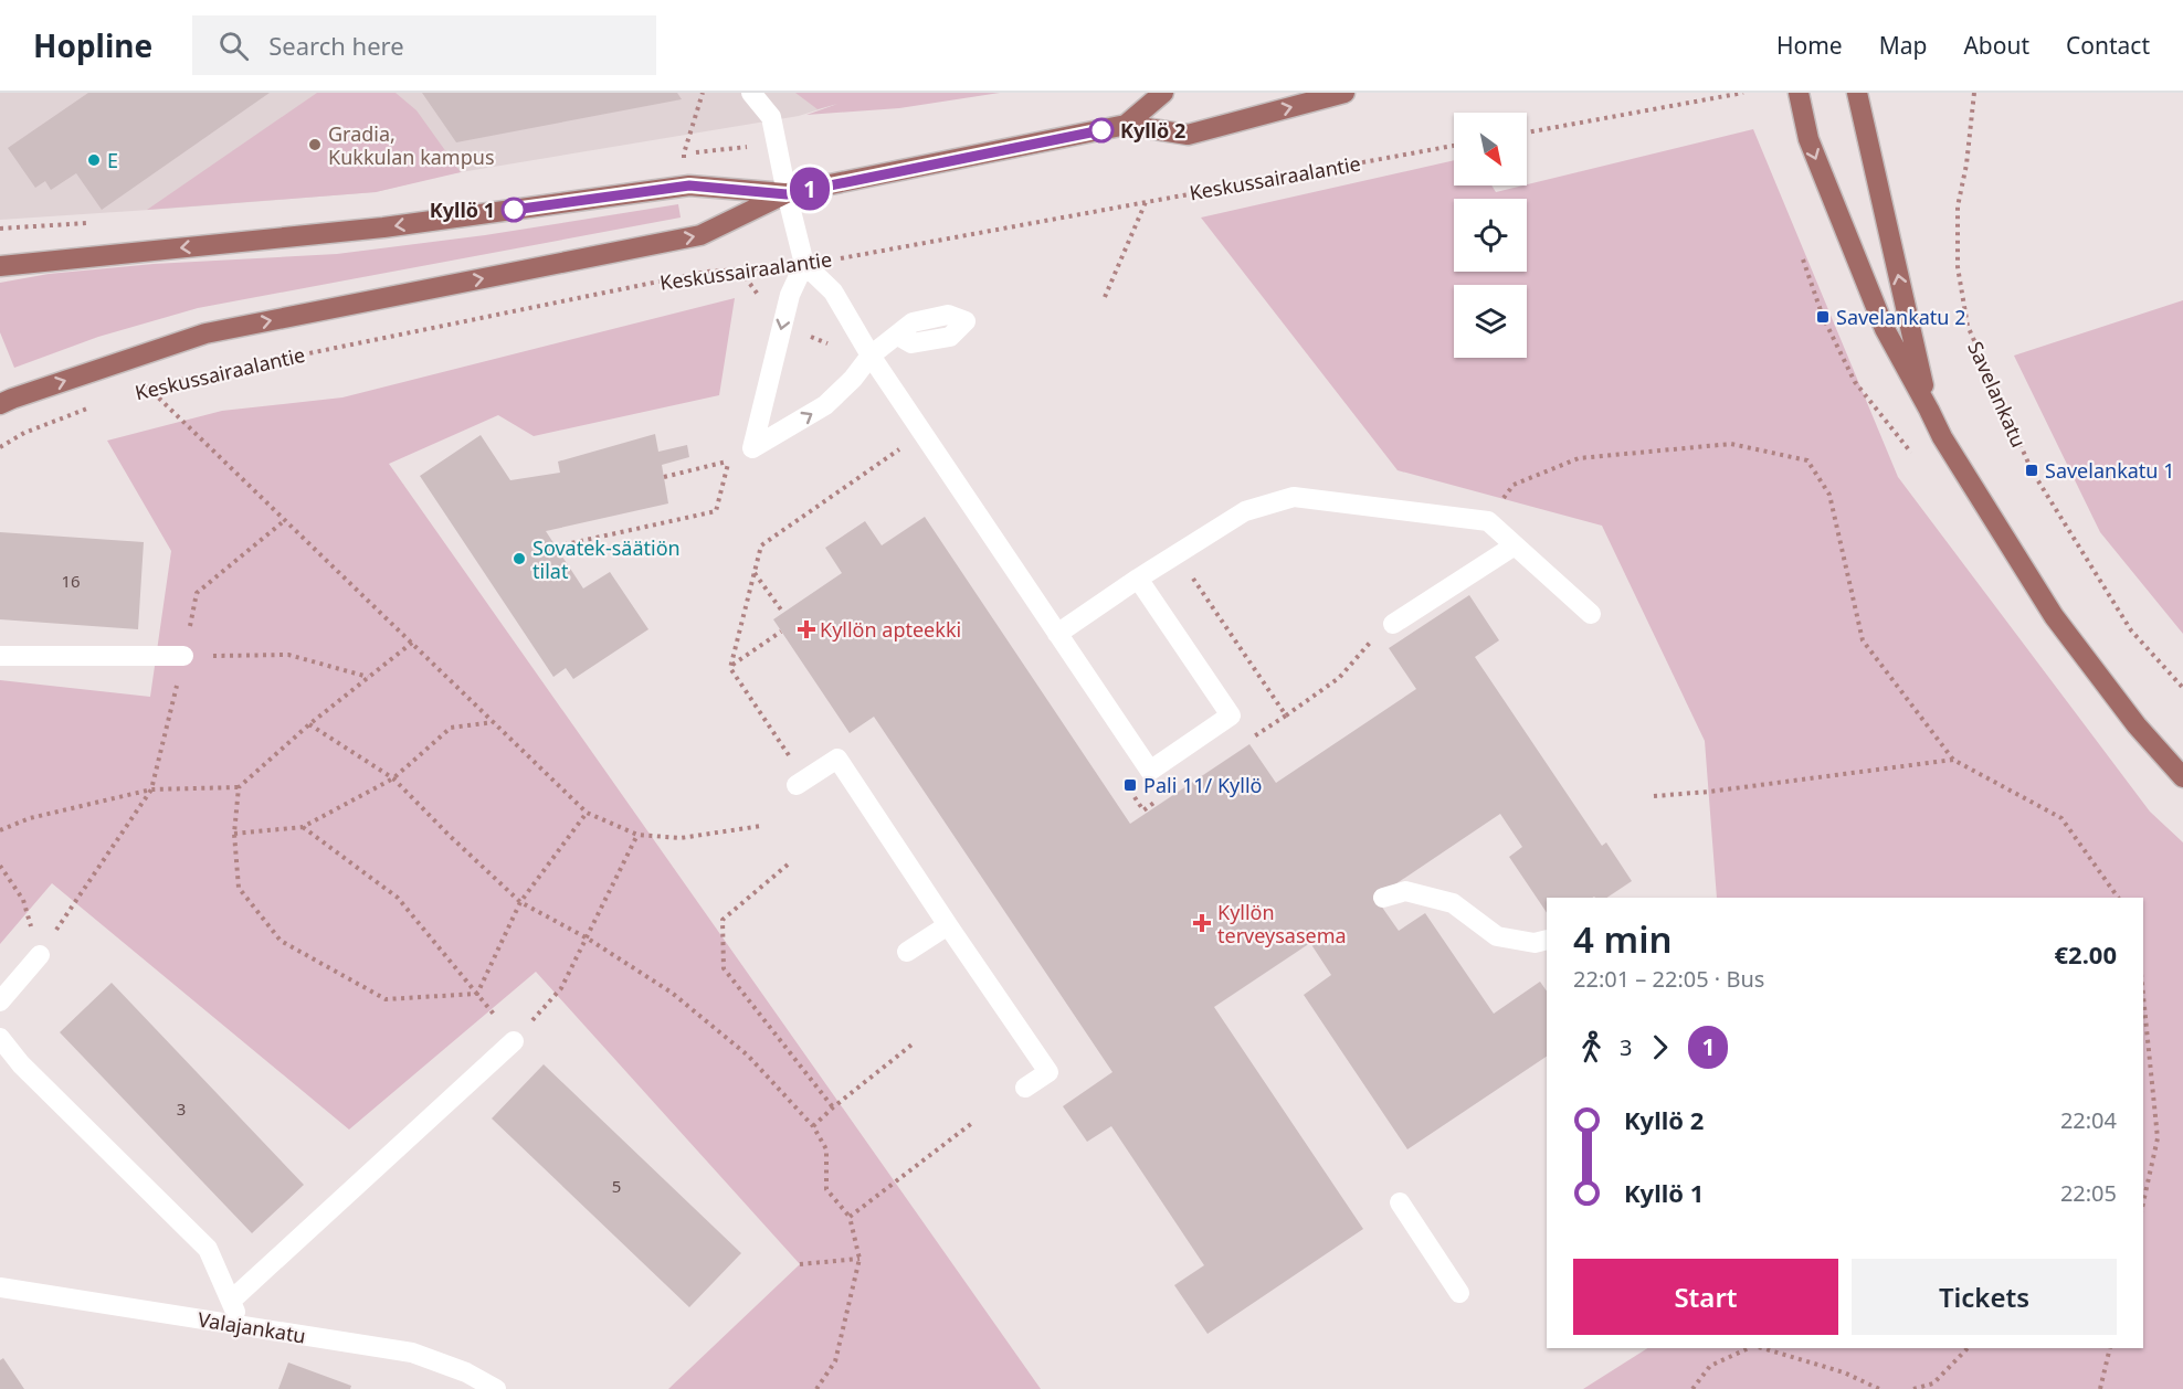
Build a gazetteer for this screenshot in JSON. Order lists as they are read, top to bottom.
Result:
{
  "streets": {
    "main road": ["Keskussairaalantie"],
    "street": ["Valajankatu"],
    "path": ["Savelankatu"]
  },
  "places": {
    "other": [
      "Kyllö 2",
      "Gradia, Kukkulan kampus",
      "E",
      "Kyllö 1",
      "Sovatek-säätiön tilat"
    ],
    "transit": ["Savelankatu 2", "Savelankatu 1", "Pali 11/ Kyllö"],
    "health": ["Kyllön apteekki", "Kyllön terveysasema"]
  },
  "lines": ["bus line 1"],
  "house_numbers": ["16", "3", "5"],
  "north": "bottom right",
  "page": {
    "header": "Hopline",
    "search": "Search here",
    "nav": [
      "Home",
      "Map",
      "About",
      "Contact"
    ],
    "on_map": "1",
    "heading": ["4 min", "22:01 – 22:05 · Bus", "€2.00"],
    "legs": ["3", "1"],
    "list": [
      {
        "name": "Kyllö 2",
        "value": "22:04"
      },
      {
        "name": "Kyllö 1",
        "value": "22:05"
      }
    ],
    "buttons": ["Start", "Tickets"]
  }
}
